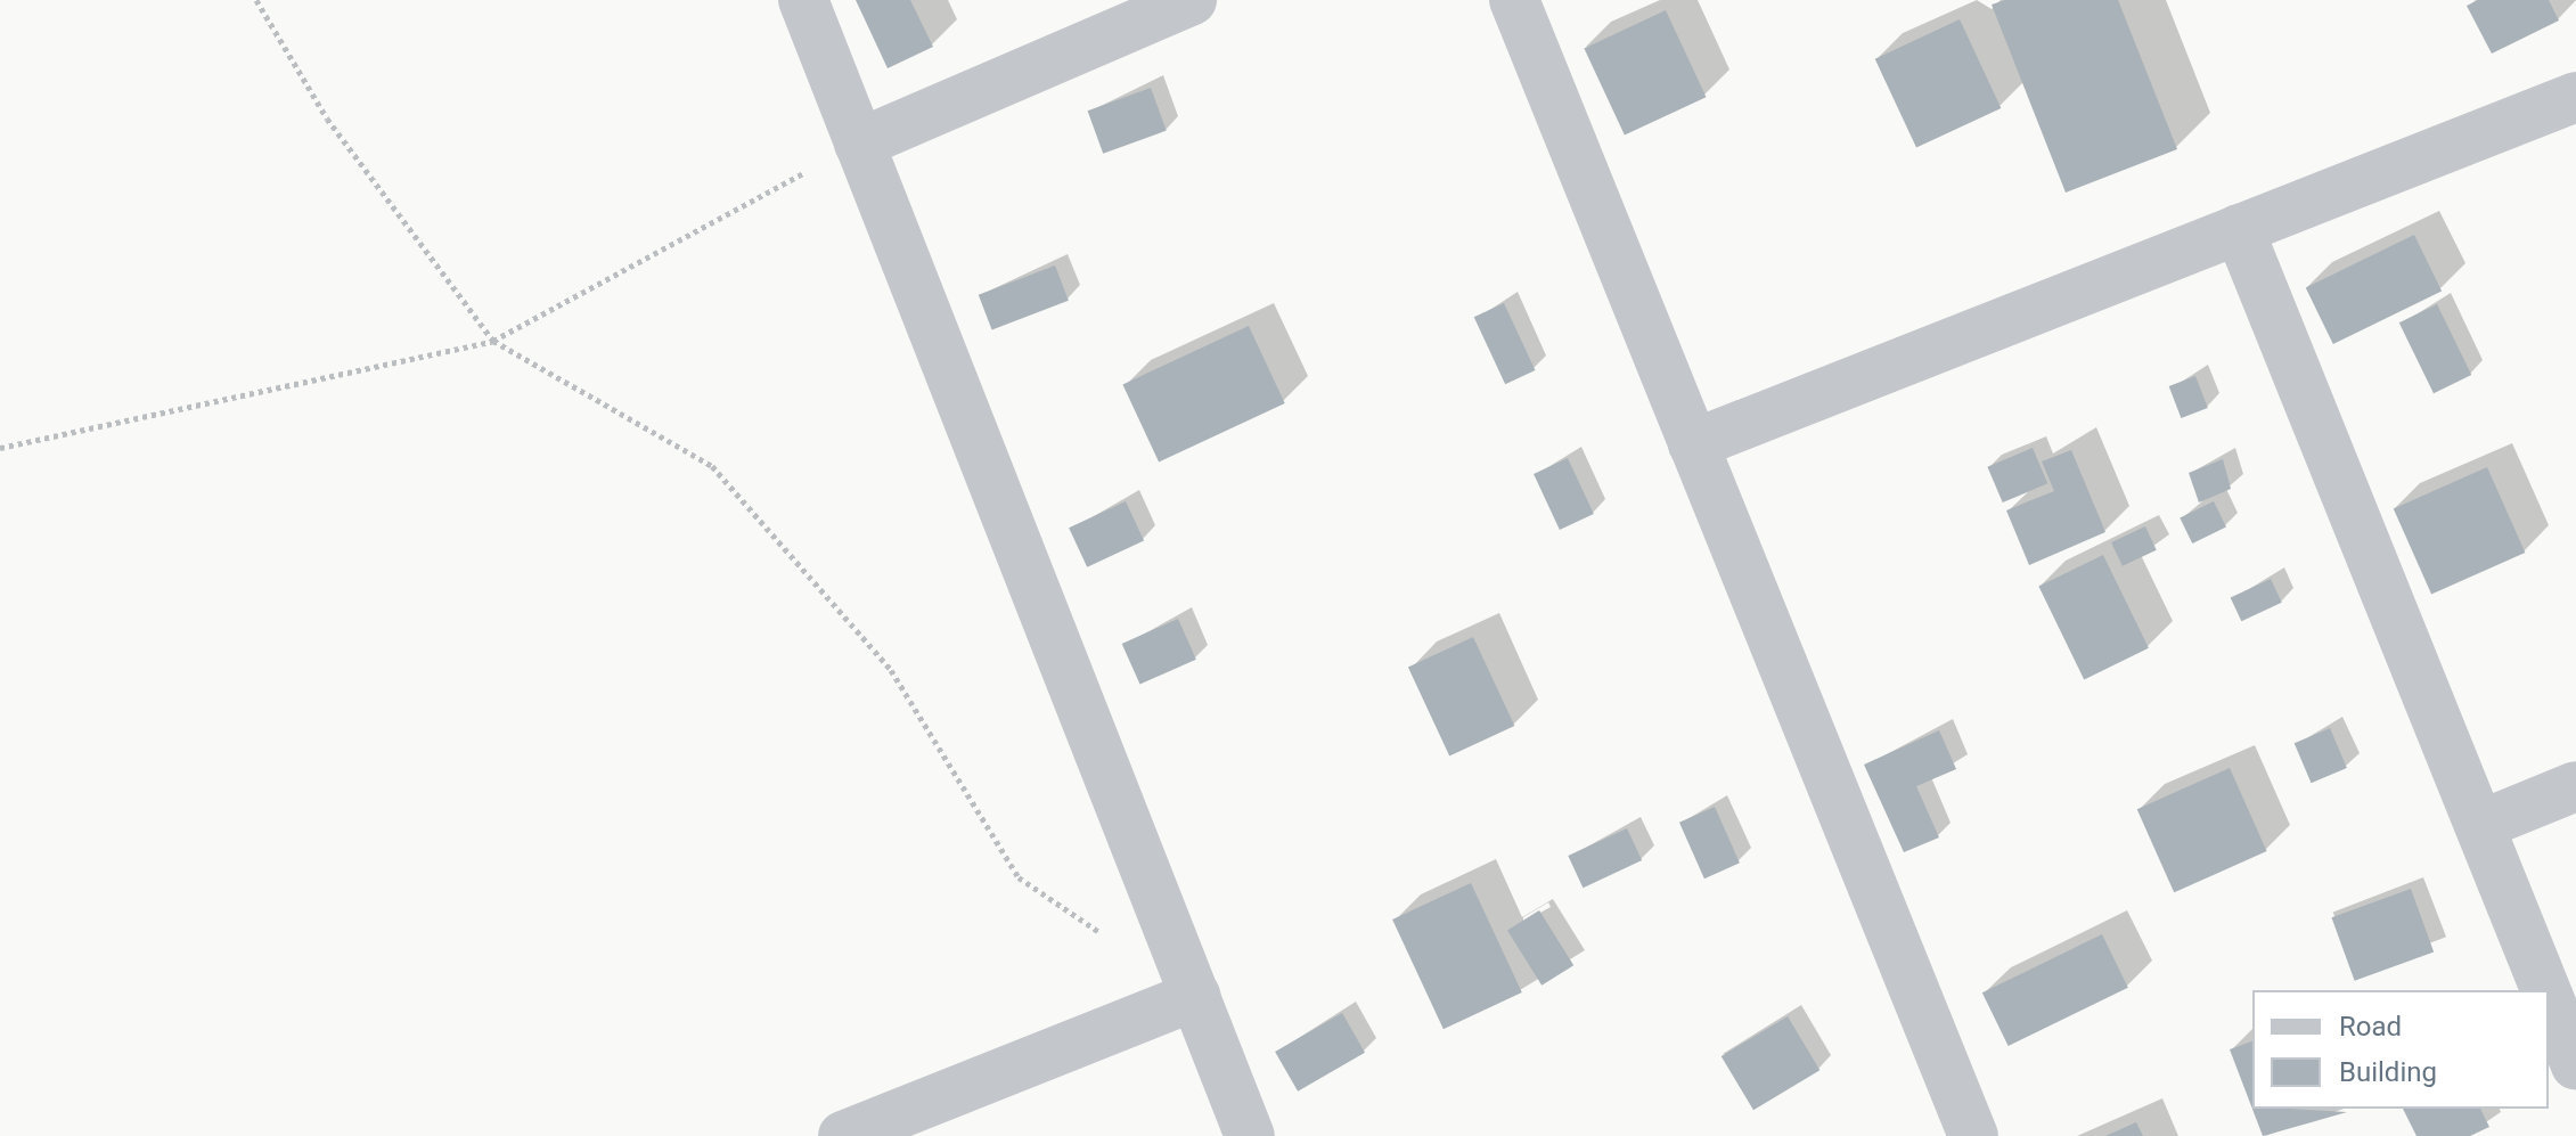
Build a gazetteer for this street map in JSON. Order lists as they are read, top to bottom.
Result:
{
  "legend": ["Road", "Building"]
}
